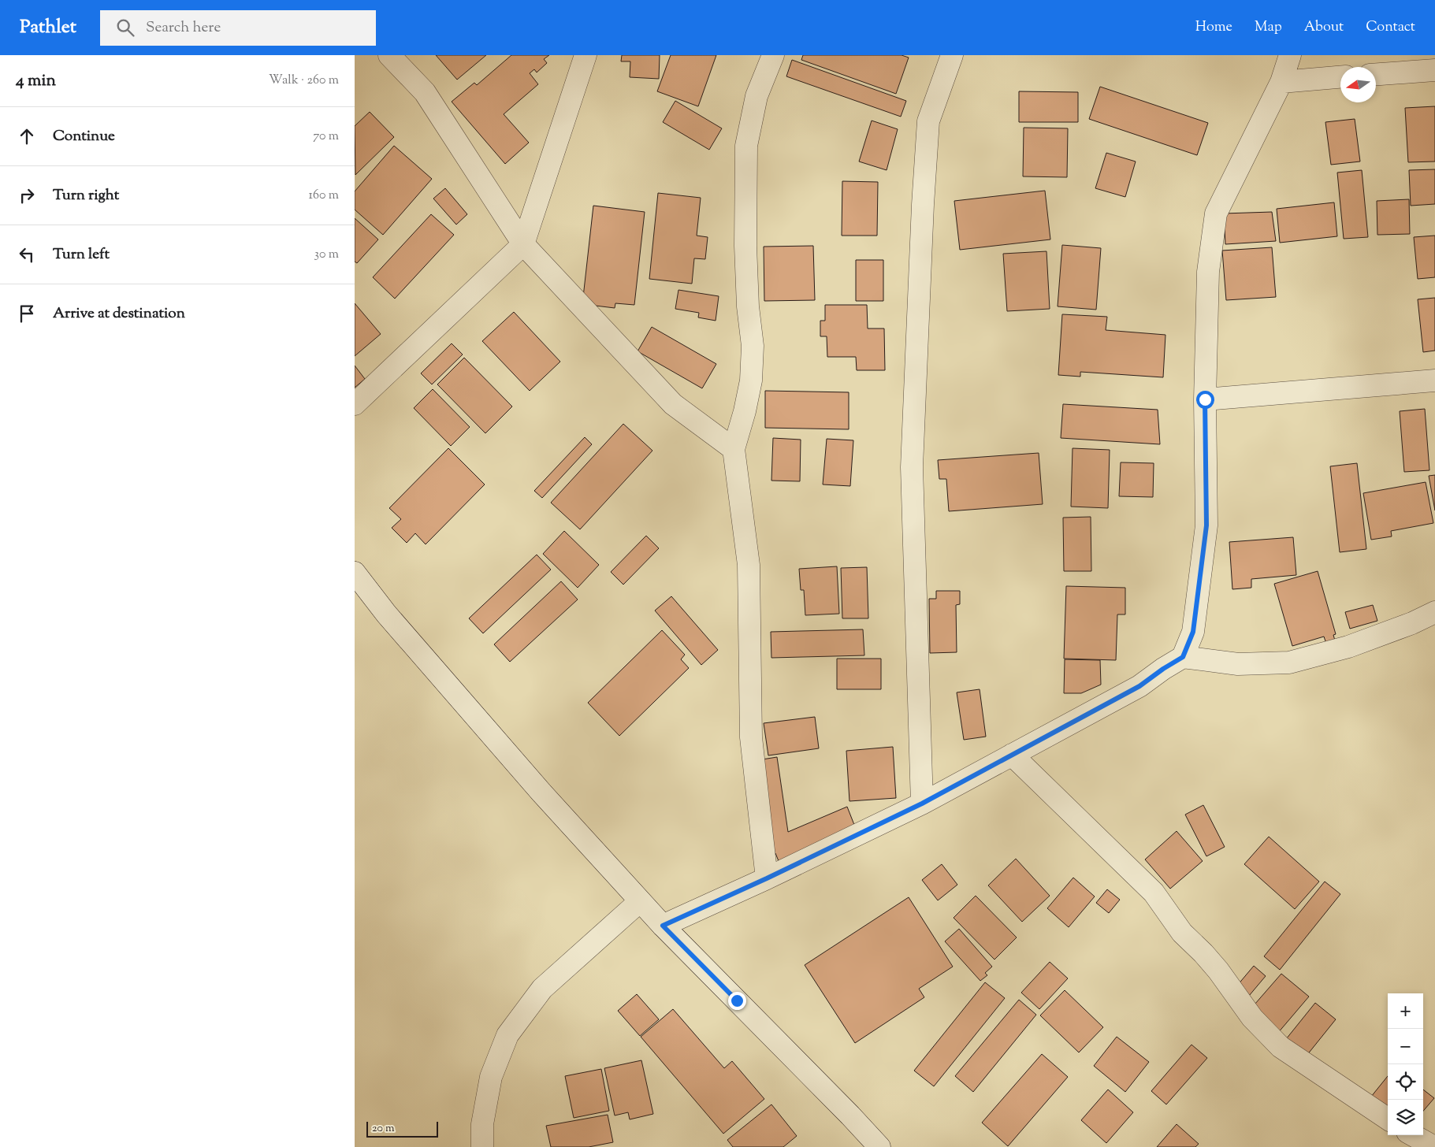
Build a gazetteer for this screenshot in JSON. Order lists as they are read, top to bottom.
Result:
{
  "scale_bar": "20 m",
  "north": "left",
  "page": {
    "header": "Pathlet",
    "search": "Search here",
    "nav": [
      "Home",
      "Map",
      "About",
      "Contact"
    ],
    "heading": ["4 min", "Walk · 260 m"],
    "list": [
      ["Continue", "70 m"],
      ["Turn right", "160 m"],
      ["Turn left", "30 m"],
      "Arrive at destination"
    ],
    "map_buttons": ["+", "−"],
    "scale": "20 m"
  }
}
